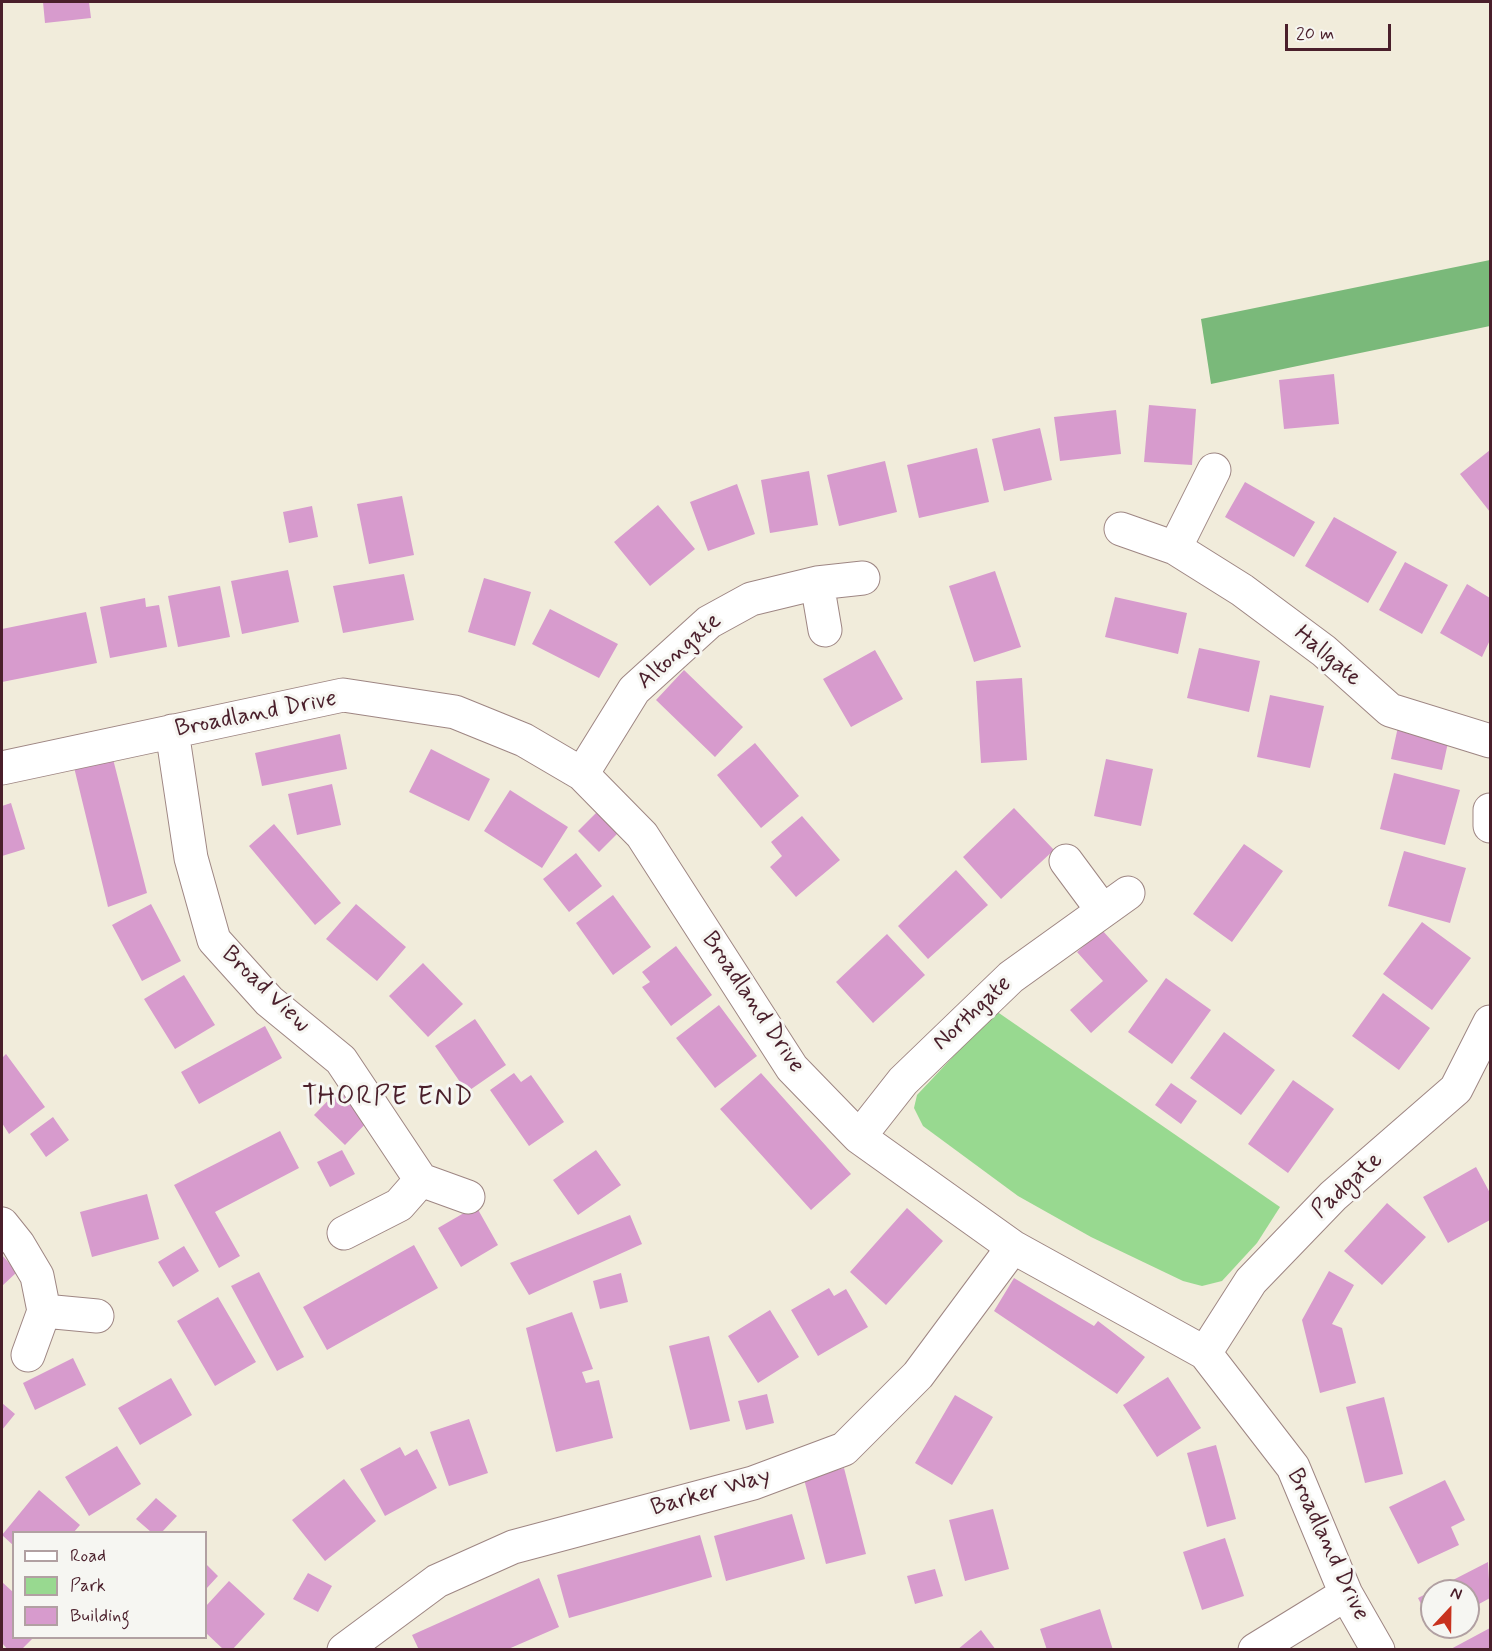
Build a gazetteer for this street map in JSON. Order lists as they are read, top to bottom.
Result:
{
  "streets": {
    "street": [
      "Altongate",
      "Hallgate",
      "Broadland Drive",
      "Broad View",
      "Northgate",
      "Padgate",
      "Barker Way"
    ]
  },
  "crossings": [
    ["Altongate", "Broadland Drive"],
    ["Broadland Drive", "Broad View"],
    ["Broadland Drive", "Northgate"],
    ["Broadland Drive", "Padgate"],
    ["Broadland Drive", "Barker Way"]
  ],
  "districts": ["THORPE END"],
  "legend": ["Road", "Park", "Building"],
  "scale_bar": "20 m",
  "north": "top"
}
